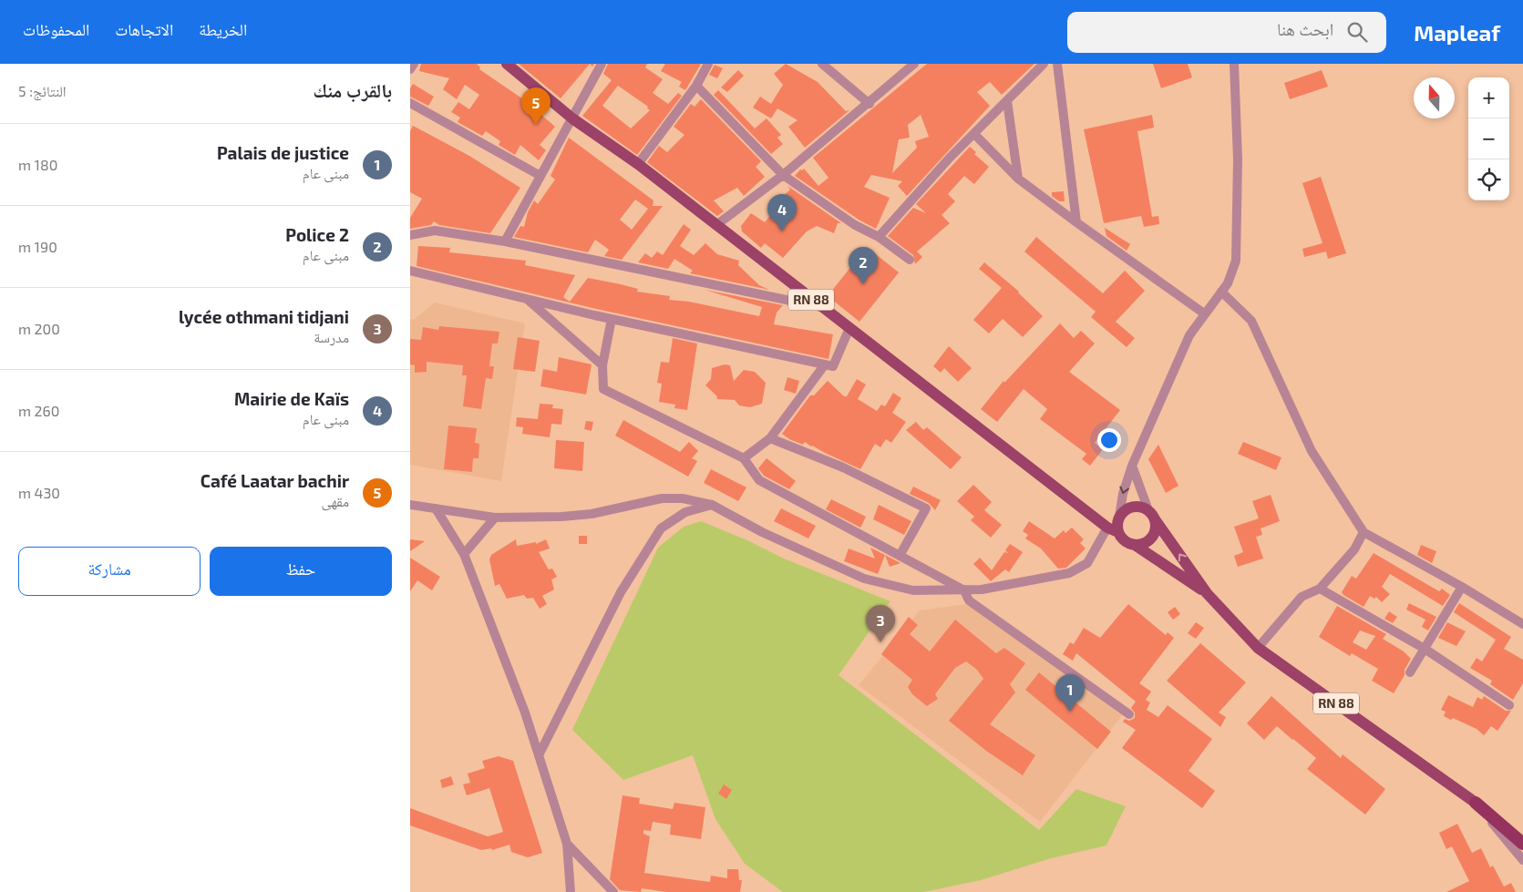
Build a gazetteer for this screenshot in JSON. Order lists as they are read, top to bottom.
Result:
{
  "streets": {
    "highway": ["RN 88"]
  },
  "north": "top",
  "page": {
    "header": "Mapleaf",
    "search": "ابحث هنا",
    "nav": ["الخريطة", "الاتجاهات", "المحفوظات"],
    "heading": ["بالقرب منك", "النتائج: 5"],
    "map_buttons": ["+", "−"],
    "pins": [
      "5",
      "4",
      "2",
      "3",
      "1"
    ],
    "list": [
      {
        "mark": "1",
        "name": "Palais de justice",
        "note": "مبنى عام",
        "value": "180 m"
      },
      {
        "mark": "2",
        "name": "Police 2",
        "note": "مبنى عام",
        "value": "190 m"
      },
      {
        "mark": "3",
        "name": "lycée othmani tidjani",
        "note": "مدرسة",
        "value": "200 m"
      },
      {
        "mark": "4",
        "name": "Mairie de Kaïs",
        "note": "مبنى عام",
        "value": "260 m"
      },
      {
        "mark": "5",
        "name": "Café Laatar bachir",
        "note": "مقهى",
        "value": "430 m"
      }
    ],
    "buttons": ["حفظ", "مشاركة"]
  }
}
